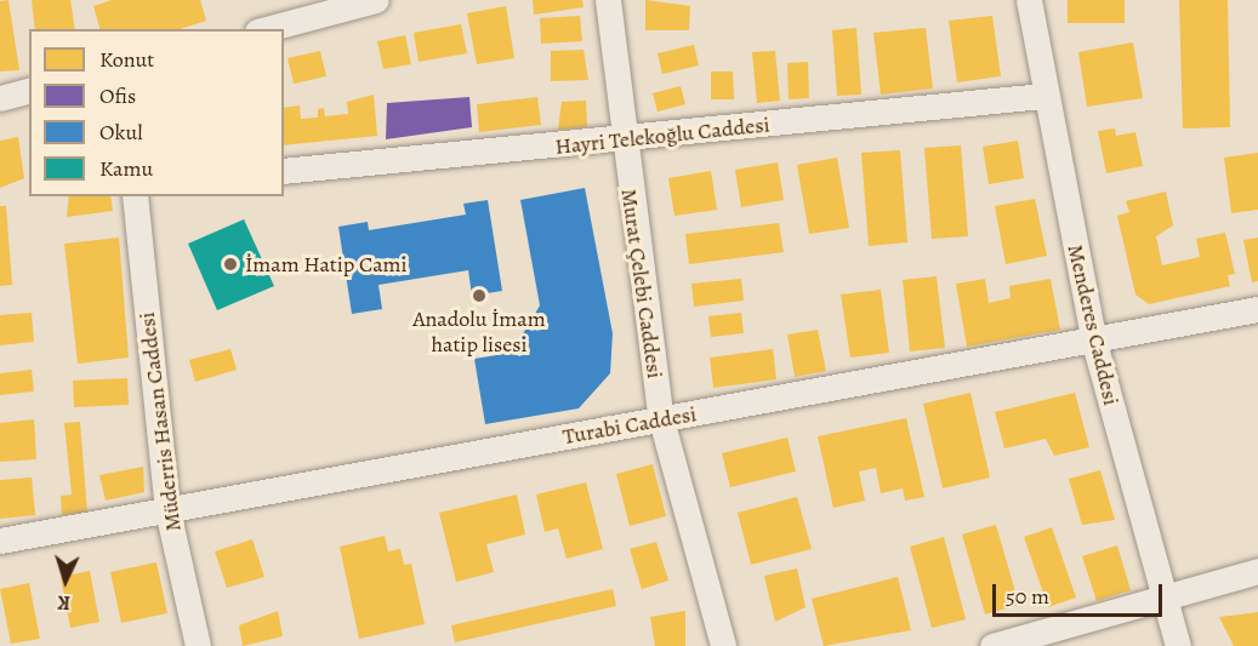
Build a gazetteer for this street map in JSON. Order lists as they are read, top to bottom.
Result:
{
  "streets": {
    "street": [
      "Hayri Telekoğlu Caddesi",
      "Murat Çelebi Caddesi",
      "Menderes Caddesi",
      "Müderris Hasan Caddesi",
      "Turabi Caddesi"
    ]
  },
  "crossings": [
    ["Hayri Telekoğlu Caddesi", "Murat Çelebi Caddesi"],
    ["Hayri Telekoğlu Caddesi", "Menderes Caddesi"],
    ["Murat Çelebi Caddesi", "Turabi Caddesi"],
    ["Menderes Caddesi", "Turabi Caddesi"],
    ["Müderris Hasan Caddesi", "Turabi Caddesi"]
  ],
  "places": ["İmam Hatip Cami", "Anadolu İmam hatip lisesi"],
  "legend": [
    "Konut",
    "Ofis",
    "Okul",
    "Kamu"
  ],
  "scale_bar": "50 m",
  "north": "bottom"
}
